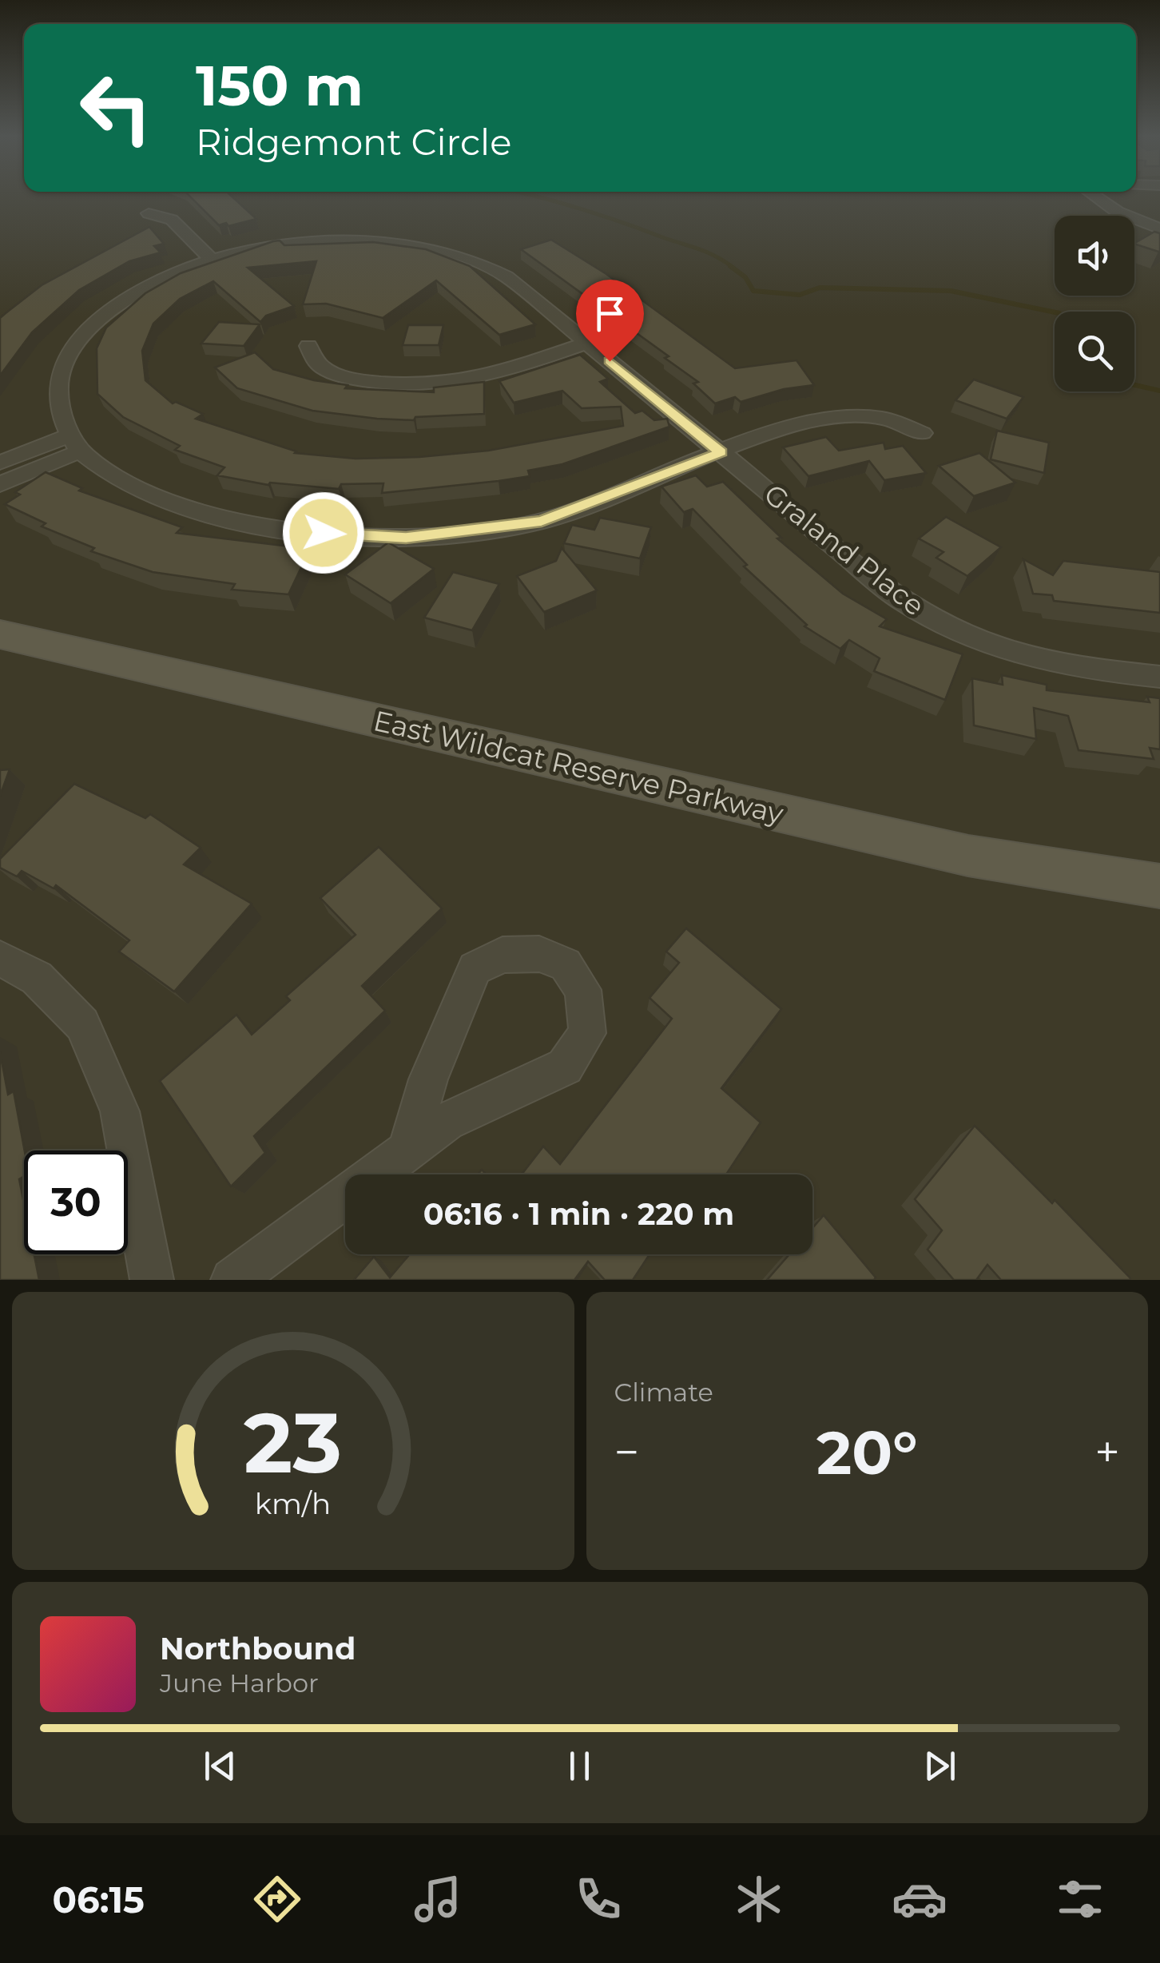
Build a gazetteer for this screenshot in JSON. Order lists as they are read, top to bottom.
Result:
{
  "streets": {
    "main road": ["East Wildcat Reserve Parkway"],
    "street": ["Graland Place"]
  },
  "page": {
    "turn": ["150 m", "Ridgemont Circle"],
    "limit": "30",
    "trip": "06:16 · 1 min · 220 m",
    "tile": "Climate",
    "heat": ["−", "20°", "+"],
    "song": ["Northbound", "June Harbor"],
    "tabs": "06:15",
    "gauge": ["23", "km/h"]
  }
}
